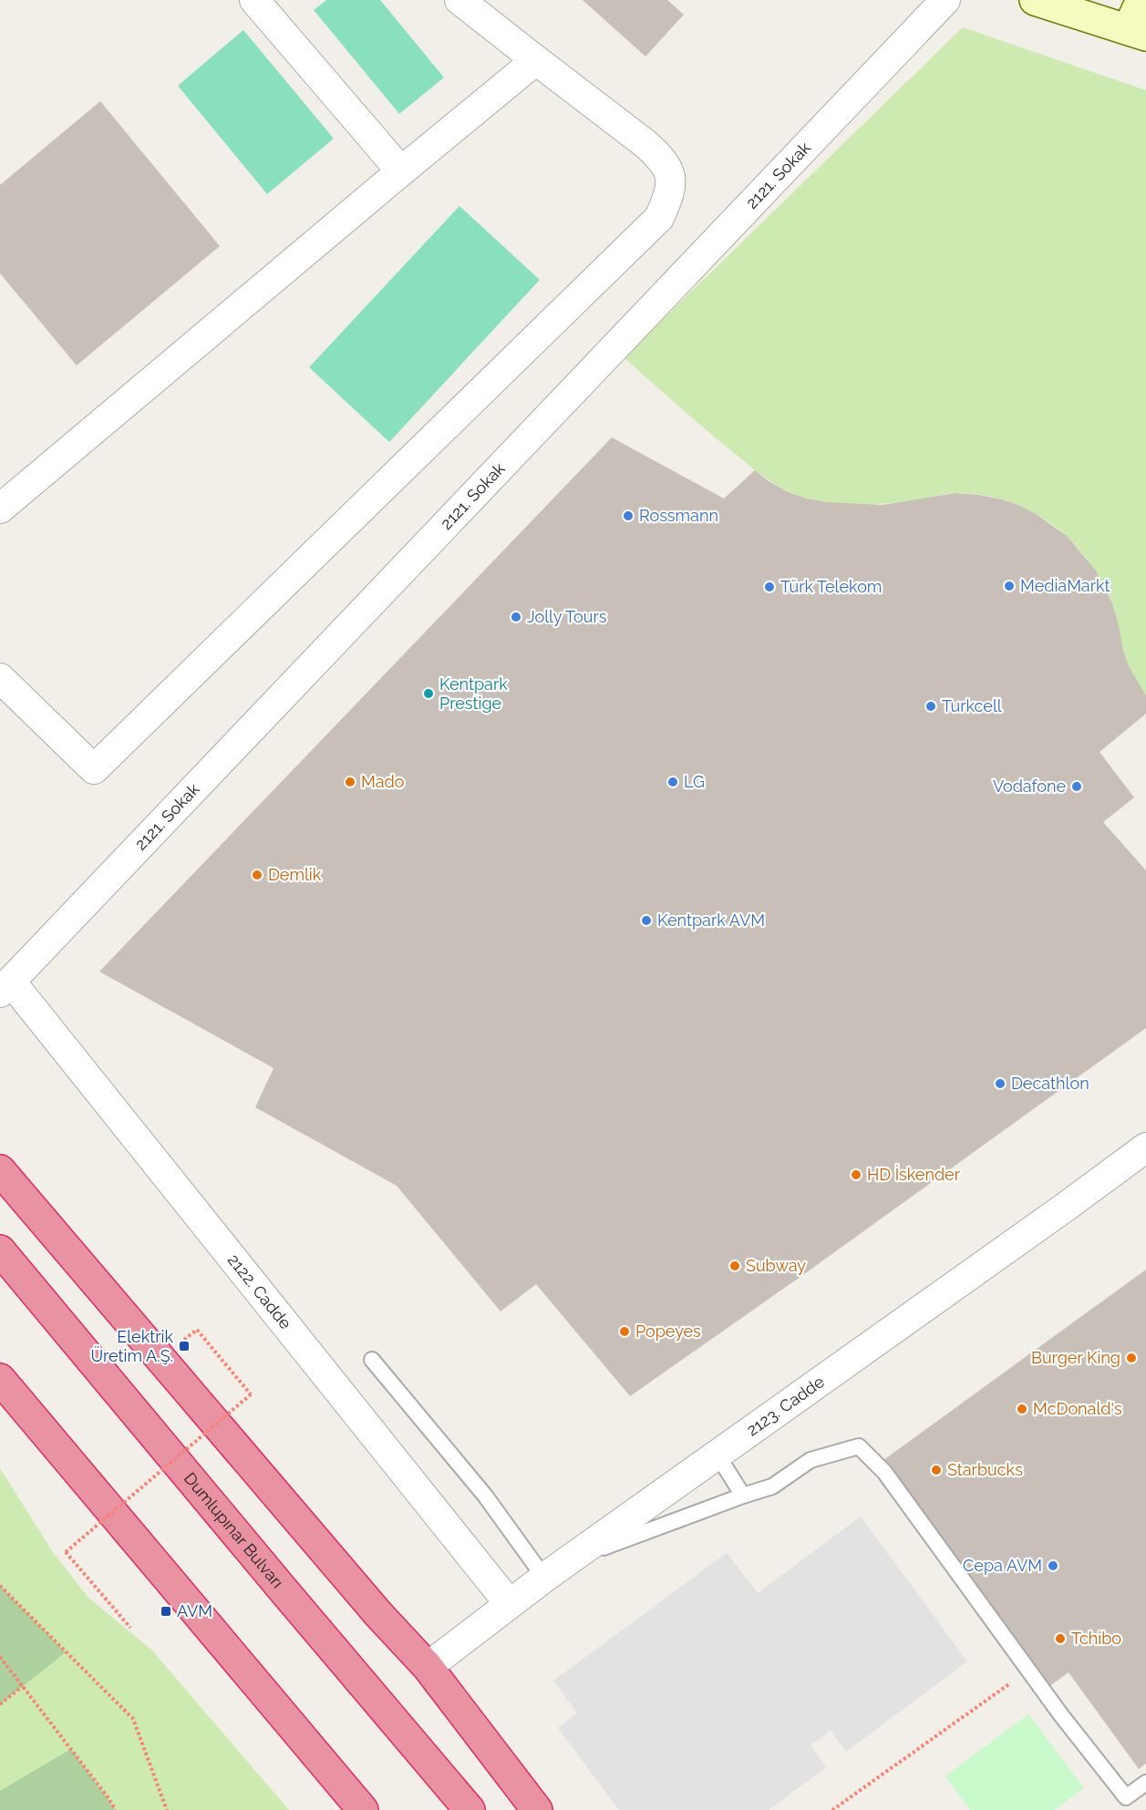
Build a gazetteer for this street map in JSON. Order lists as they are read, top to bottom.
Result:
{
  "streets": {
    "highway": ["Dumlupınar Bulvarı"],
    "street": ["2121. Sokak", "2122. Cadde", "2123. Cadde"]
  },
  "crossings": [
    ["2121. Sokak", "2122. Cadde"],
    ["2122. Cadde", "2123. Cadde"]
  ],
  "places": {
    "other": [
      "Rossmann",
      "MediaMarkt",
      "Türk Telekom",
      "Jolly Tours",
      "Kentpark Prestige",
      "Turkcell",
      "Mado",
      "LG",
      "Vodafone",
      "Demlik",
      "Kentpark AVM",
      "Decathlon",
      "HD İskender",
      "Subway",
      "Popeyes",
      "Burger King",
      "McDonald's",
      "Starbucks",
      "Cepa AVM",
      "Tchibo"
    ],
    "transit": ["Elektrik Üretim A.Ş.", "AVM"]
  }
}
